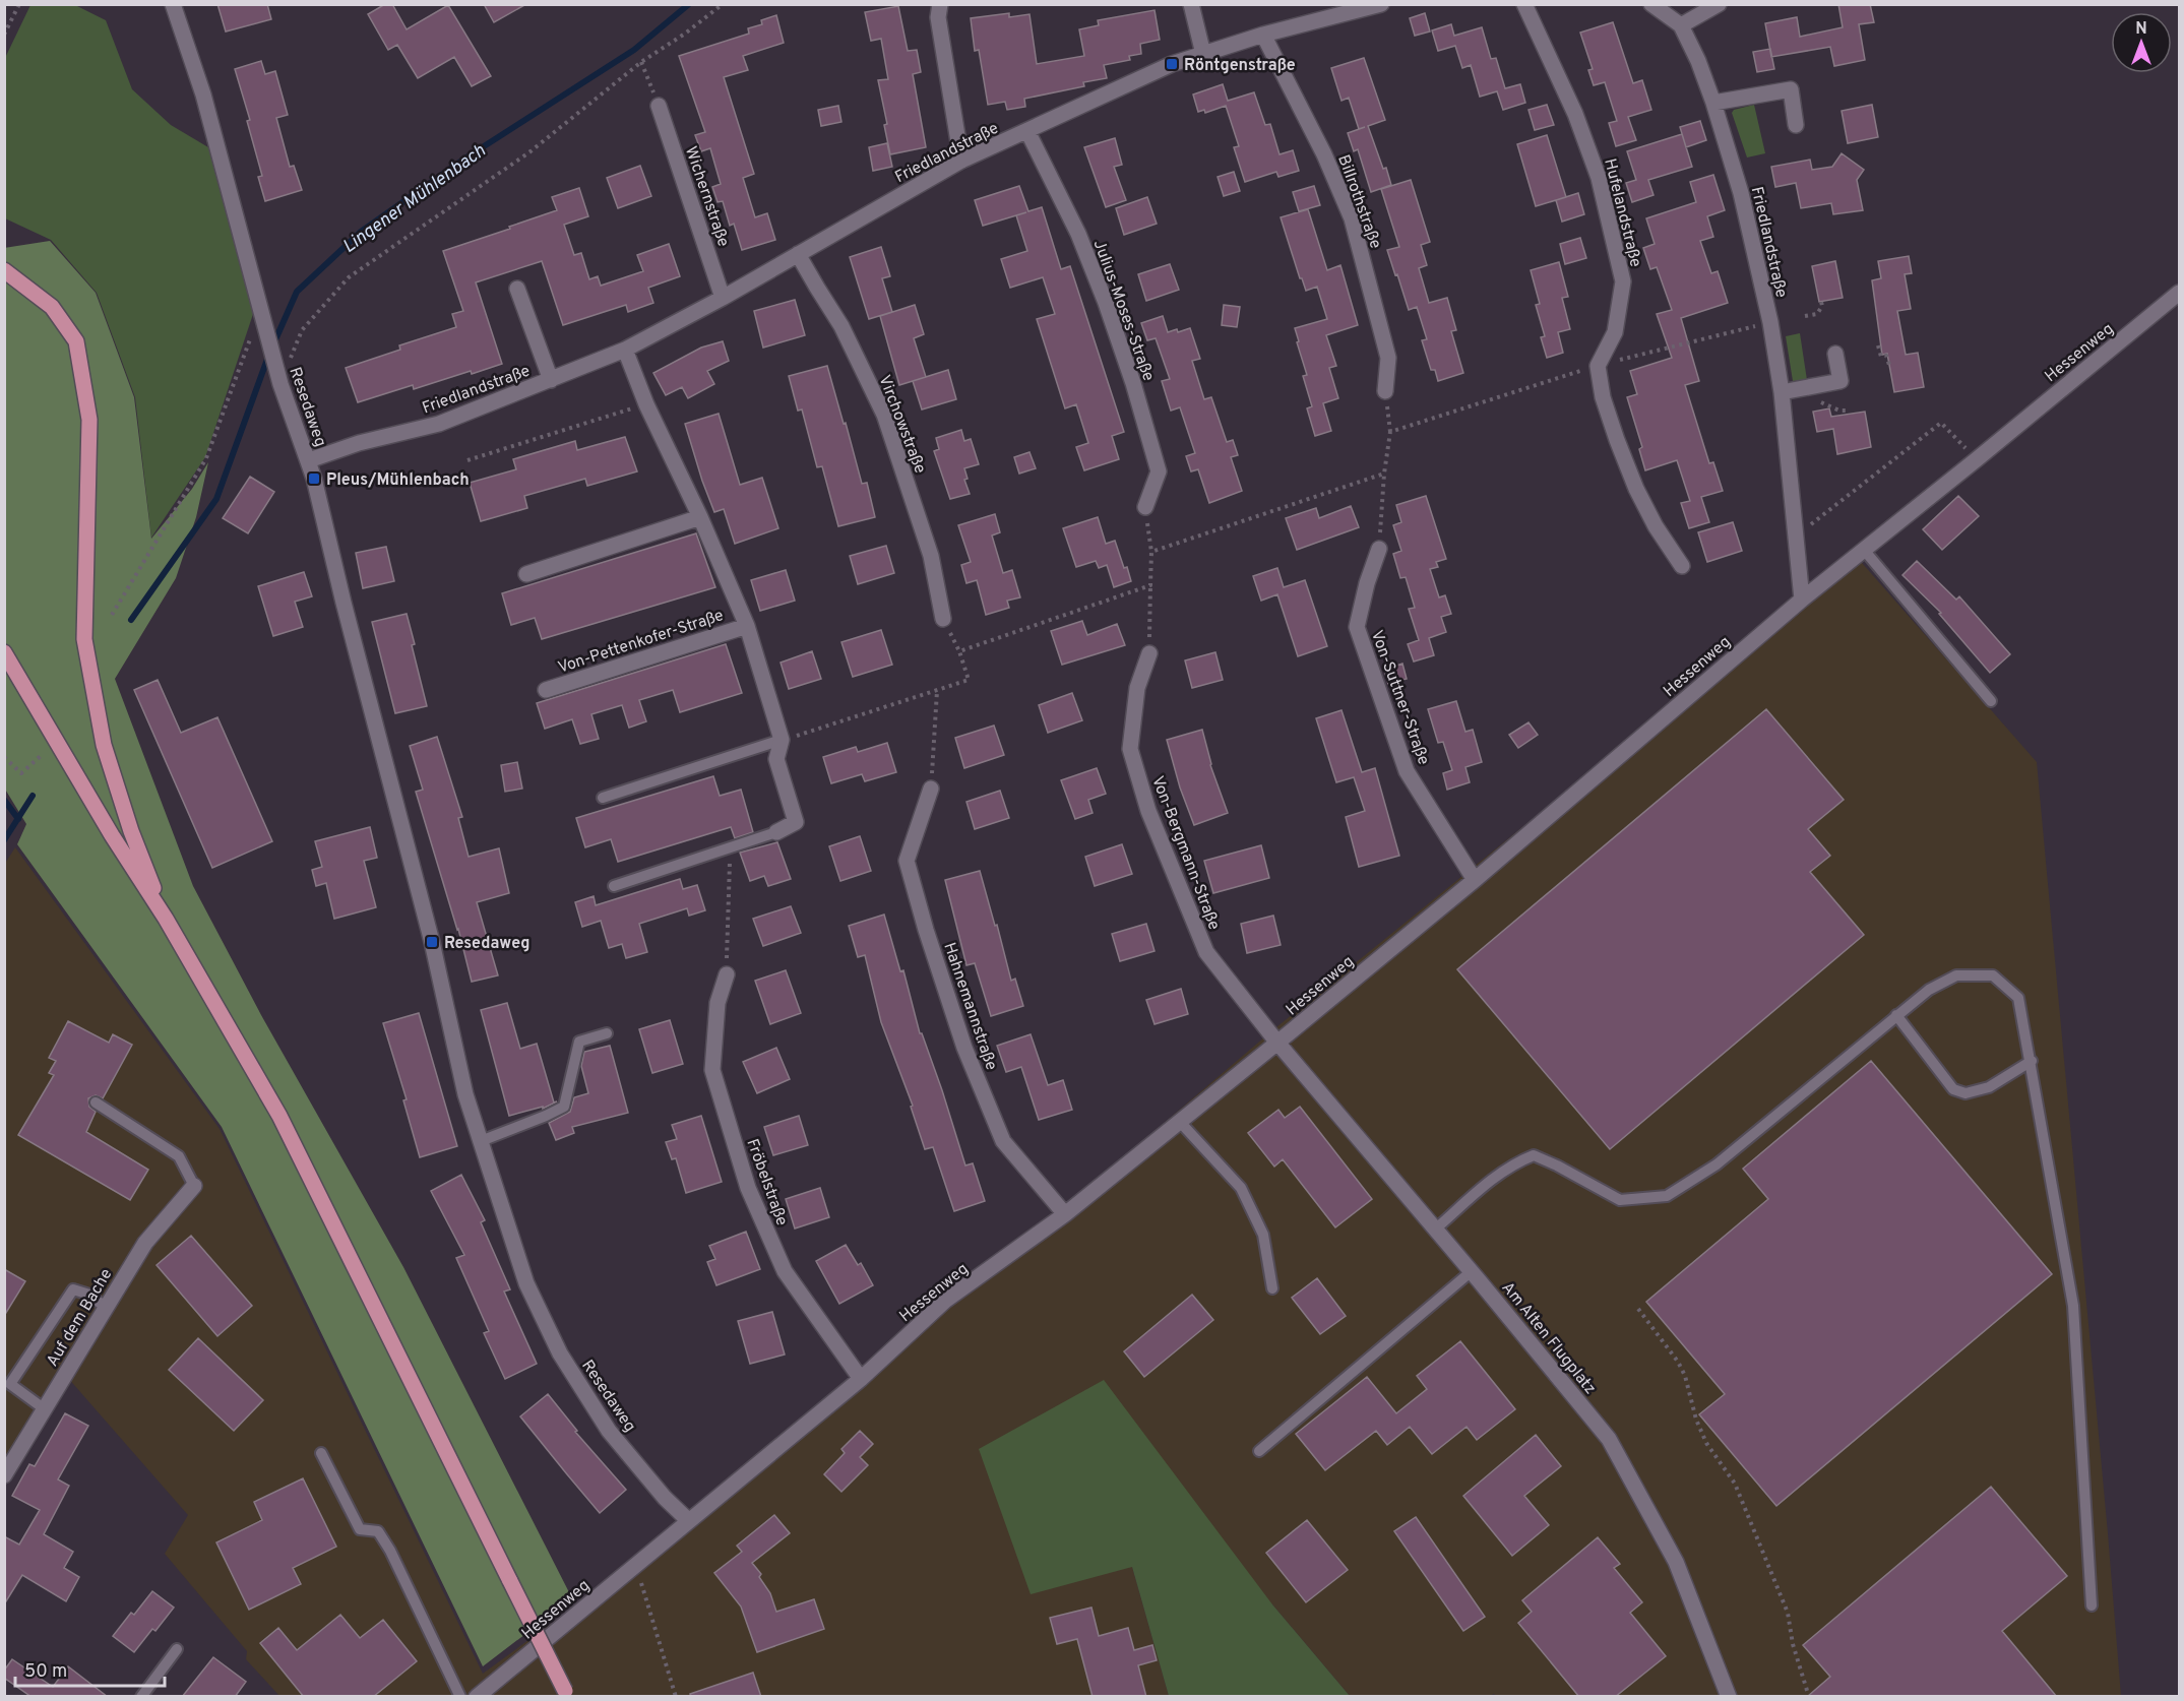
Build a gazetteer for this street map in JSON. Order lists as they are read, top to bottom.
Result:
{
  "streets": {
    "street": [
      "Friedlandstraße",
      "Wichernstraße",
      "Billrothstraße",
      "Hufelandstraße",
      "Julius-Moses-Straße",
      "Hessenweg",
      "Resedaweg",
      "Virchowstraße",
      "Von-Pettenkofer-Straße",
      "Von-Suttner-Straße",
      "Von-Bergmann-Straße",
      "Hahnemannstraße",
      "Fröbelstraße",
      "Auf dem Bache",
      "Am Alten Flugplatz"
    ]
  },
  "crossings": [
    ["Friedlandstraße", "Wichernstraße"],
    ["Friedlandstraße", "Billrothstraße"],
    ["Friedlandstraße", "Julius-Moses-Straße"],
    ["Friedlandstraße", "Hessenweg"],
    ["Friedlandstraße", "Resedaweg"],
    ["Friedlandstraße", "Virchowstraße"],
    ["Friedlandstraße", "Von-Pettenkofer-Straße"],
    ["Hessenweg", "Resedaweg"],
    ["Hessenweg", "Von-Suttner-Straße"],
    ["Hessenweg", "Von-Bergmann-Straße"],
    ["Hessenweg", "Hahnemannstraße"],
    ["Hessenweg", "Fröbelstraße"],
    ["Hessenweg", "Am Alten Flugplatz"],
    ["Von-Bergmann-Straße", "Am Alten Flugplatz"]
  ],
  "water": ["Lingener Mühlenbach"],
  "places": {
    "transit": ["Röntgenstraße", "Pleus/Mühlenbach", "Resedaweg"]
  },
  "scale_bar": "50 m",
  "north": "top"
}
